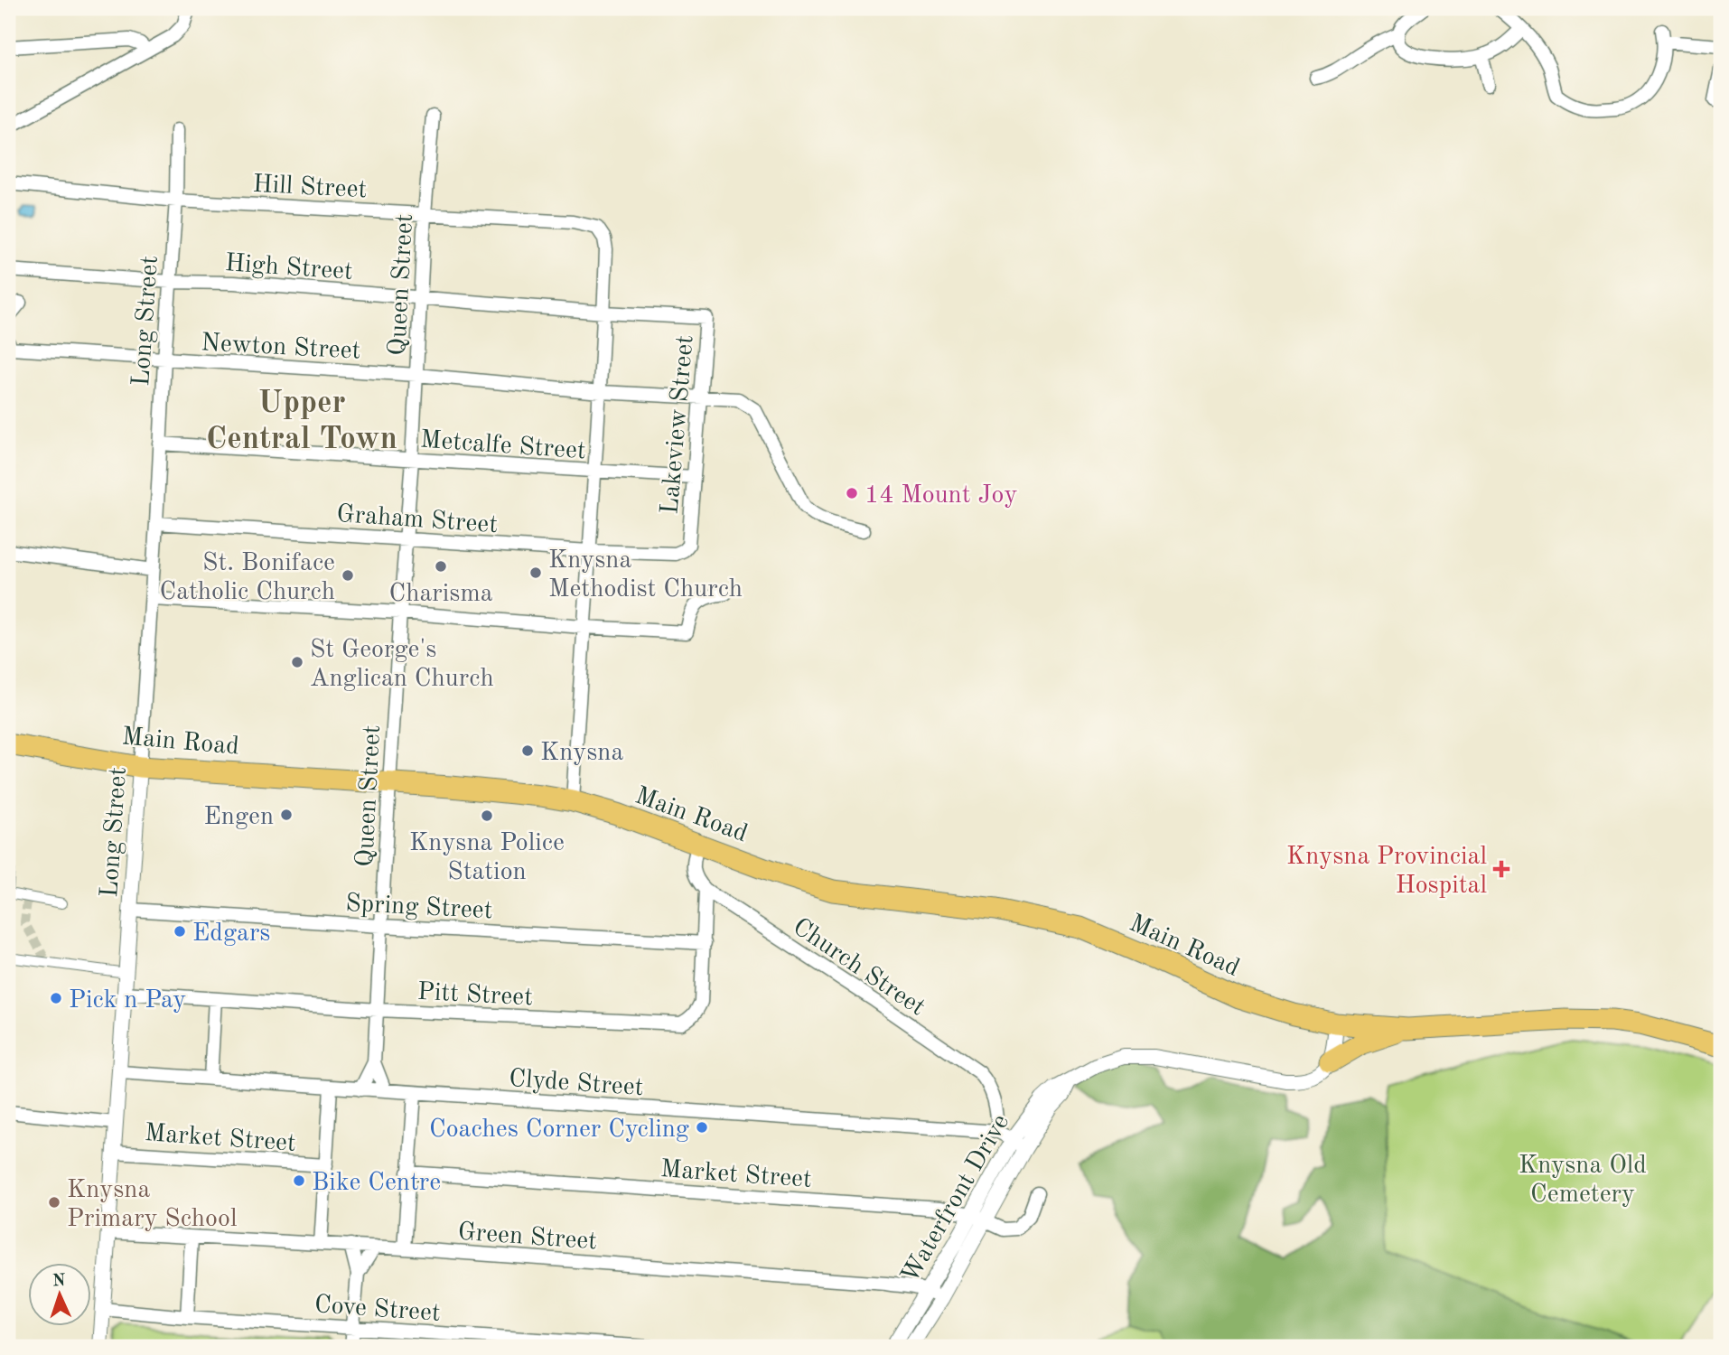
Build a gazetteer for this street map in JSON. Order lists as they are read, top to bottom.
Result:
{
  "streets": {
    "highway": ["Main Road"],
    "street": [
      "Hill Street",
      "High Street",
      "Queen Street",
      "Long Street",
      "Newton Street",
      "Lakeview Street",
      "Metcalfe Street",
      "Graham Street",
      "Spring Street",
      "Church Street",
      "Pitt Street",
      "Clyde Street",
      "Market Street",
      "Waterfront Drive",
      "Green Street",
      "Cove Street"
    ]
  },
  "crossings": [
    ["Hill Street", "High Street"],
    ["Hill Street", "Queen Street"],
    ["Hill Street", "Long Street"],
    ["Hill Street", "Lakeview Street"],
    ["High Street", "Queen Street"],
    ["High Street", "Long Street"],
    ["High Street", "Lakeview Street"],
    ["Queen Street", "Newton Street"],
    ["Queen Street", "Metcalfe Street"],
    ["Queen Street", "Graham Street"],
    ["Queen Street", "Main Road"],
    ["Queen Street", "Spring Street"],
    ["Queen Street", "Pitt Street"],
    ["Queen Street", "Clyde Street"],
    ["Long Street", "Newton Street"],
    ["Long Street", "Metcalfe Street"],
    ["Long Street", "Graham Street"],
    ["Long Street", "Main Road"],
    ["Long Street", "Spring Street"],
    ["Long Street", "Pitt Street"],
    ["Long Street", "Clyde Street"],
    ["Long Street", "Market Street"],
    ["Long Street", "Green Street"],
    ["Long Street", "Cove Street"],
    ["Newton Street", "Lakeview Street"],
    ["Lakeview Street", "Metcalfe Street"],
    ["Lakeview Street", "Graham Street"],
    ["Spring Street", "Pitt Street"],
    ["Church Street", "Pitt Street"],
    ["Church Street", "Clyde Street"],
    ["Clyde Street", "Waterfront Drive"],
    ["Market Street", "Waterfront Drive"],
    ["Waterfront Drive", "Green Street"]
  ],
  "districts": ["Upper Central Town"],
  "parks": ["Knysna Old Cemetery"],
  "places": {
    "other": [
      "14 Mount Joy",
      "Charisma",
      "Knysna Methodist Church",
      "St. Boniface Catholic Church",
      "St George's Anglican Church",
      "Knysna",
      "Engen",
      "Knysna Police Station",
      "Edgars",
      "Pick n Pay",
      "Coaches Corner Cycling",
      "Bike Centre",
      "Knysna Primary School"
    ],
    "health": ["Knysna Provincial Hospital"]
  },
  "north": "top"
}
